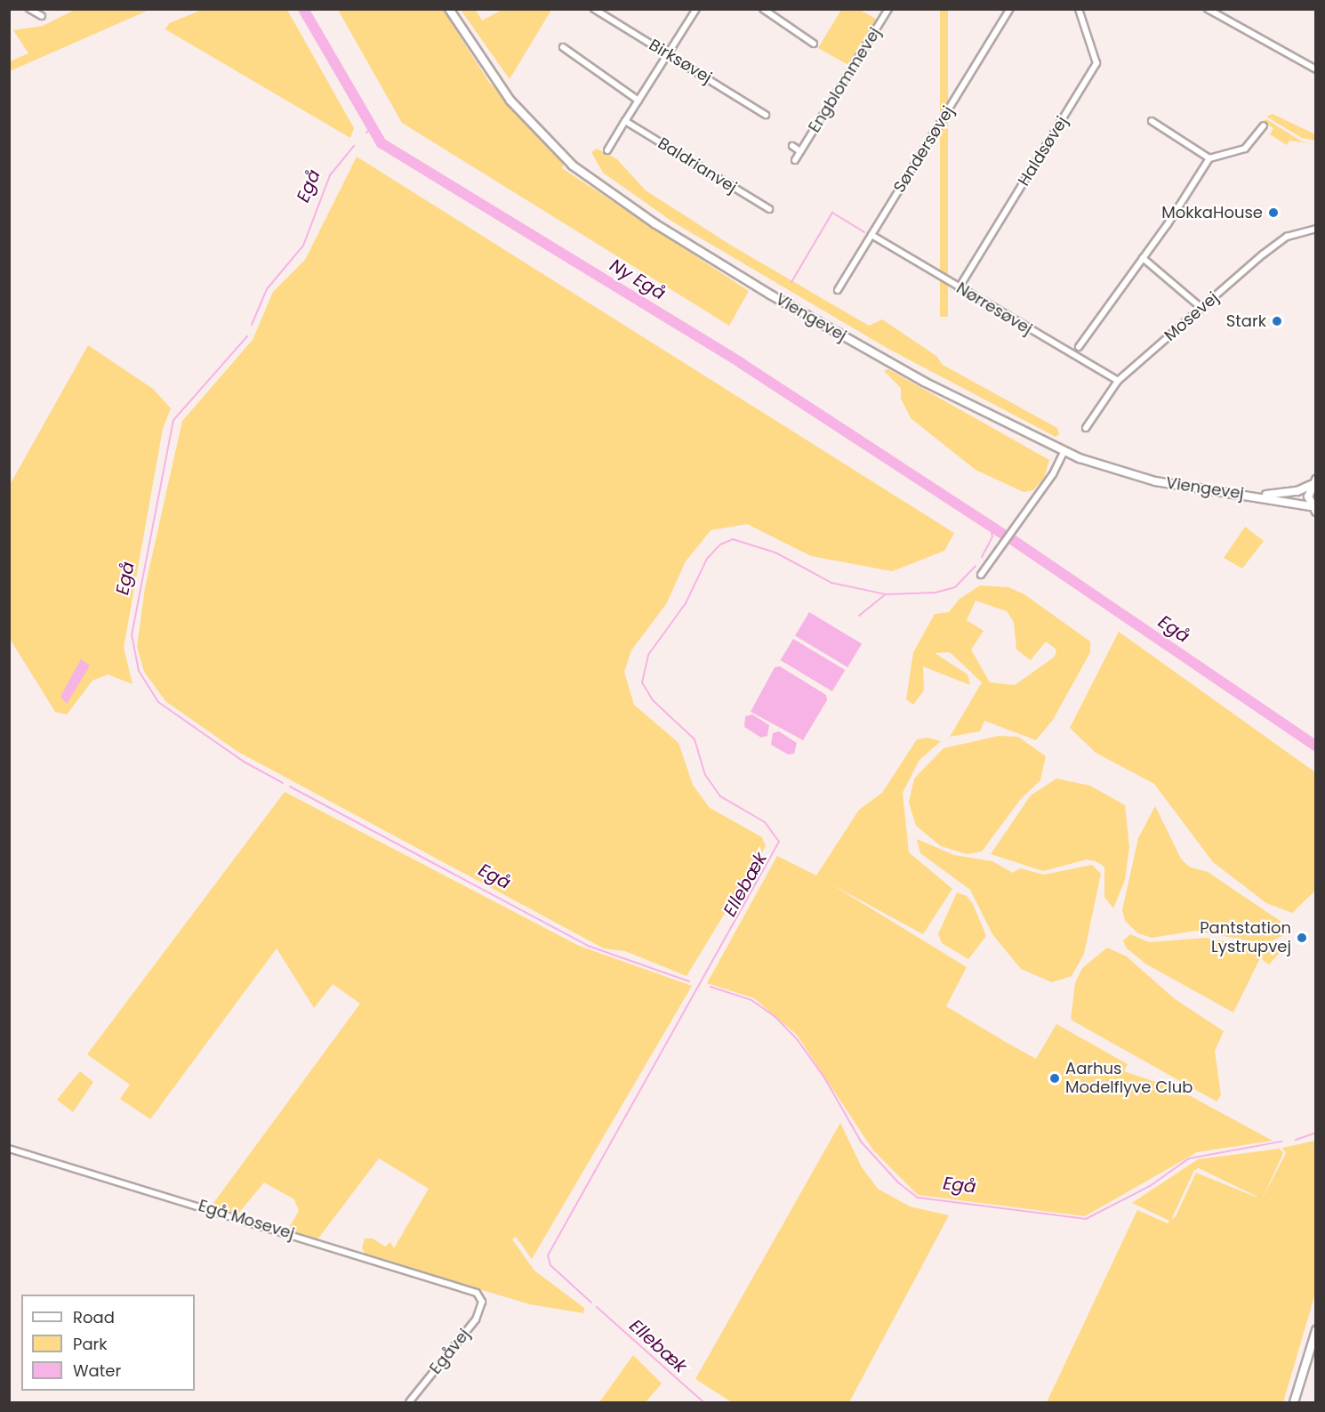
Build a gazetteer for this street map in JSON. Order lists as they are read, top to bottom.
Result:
{
  "streets": {
    "street": [
      "Birksøvej",
      "Engblommevej",
      "Søndersøvej",
      "Haldsøvej",
      "Baldrianvej",
      "Nørresøvej",
      "Mosevej",
      "Viengevej",
      "Egå Mosevej",
      "Egåvej"
    ]
  },
  "crossings": [
    ["Søndersøvej", "Nørresøvej"],
    ["Haldsøvej", "Nørresøvej"],
    ["Nørresøvej", "Mosevej"],
    ["Egå Mosevej", "Egåvej"]
  ],
  "water": ["Egå", "Ny Egå", "Ellebæk"],
  "places": [
    "MokkaHouse",
    "Stark",
    "Pantstation Lystrupvej",
    "Aarhus Modelflyve Club"
  ],
  "legend": ["Road", "Park", "Water"]
}
